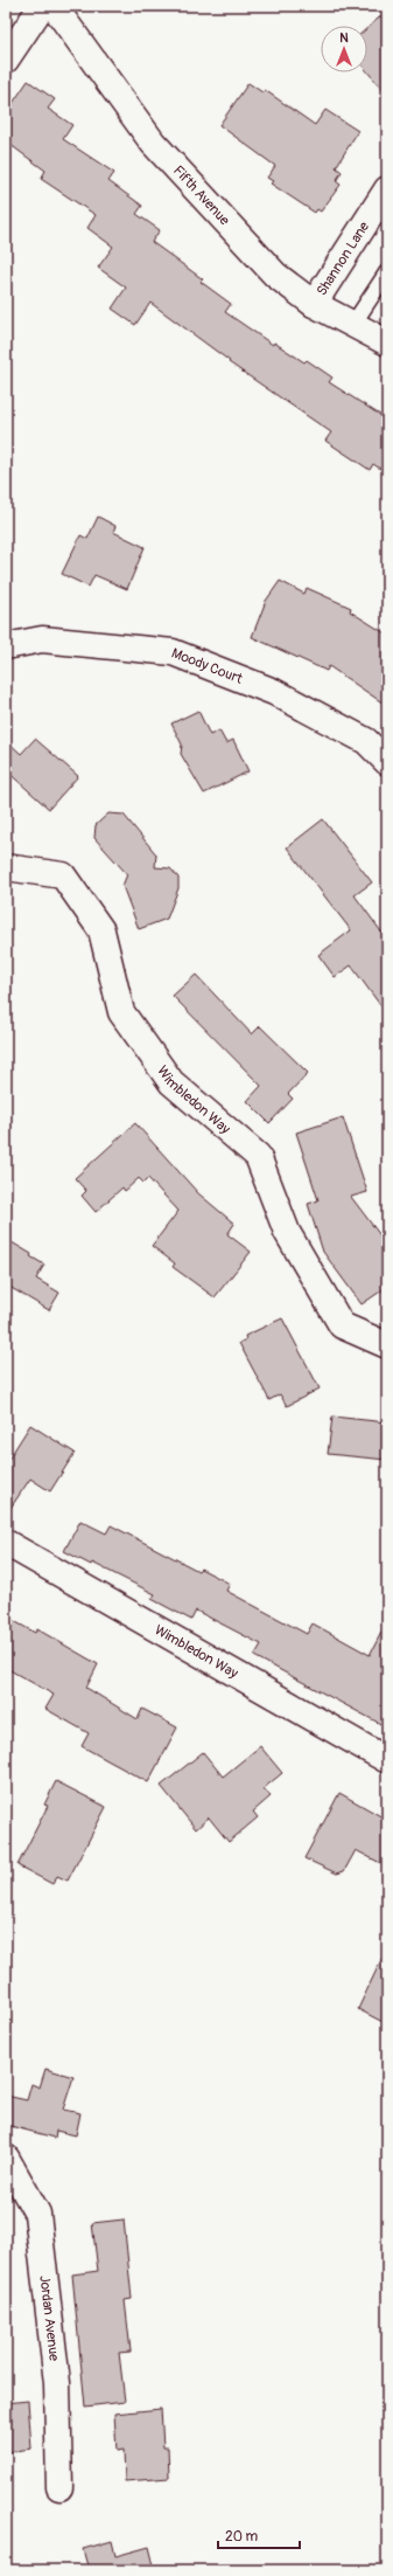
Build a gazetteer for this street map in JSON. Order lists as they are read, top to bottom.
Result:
{
  "streets": {
    "street": [
      "Fifth Avenue",
      "Shannon Lane",
      "Moody Court",
      "Wimbledon Way",
      "Jordan Avenue"
    ]
  },
  "crossings": [
    ["Fifth Avenue", "Shannon Lane"]
  ],
  "scale_bar": "20 m",
  "north": "top"
}
